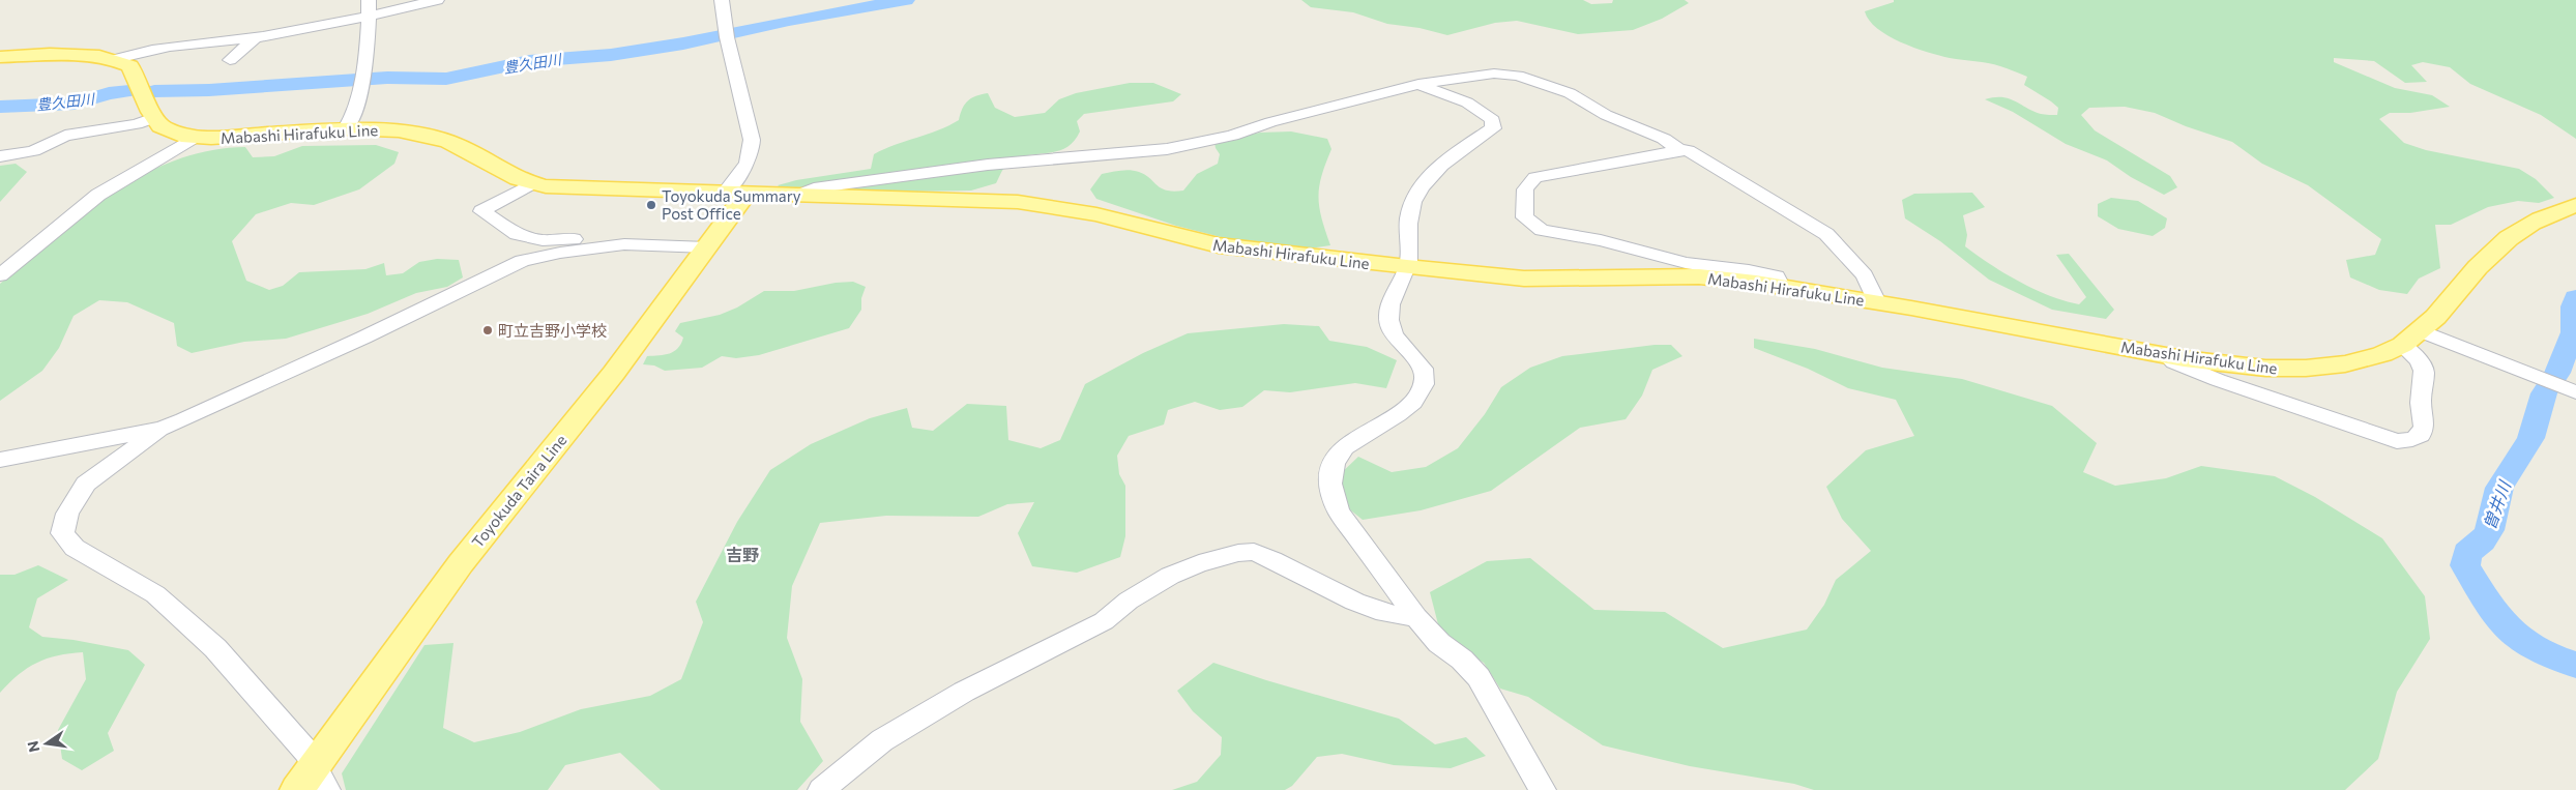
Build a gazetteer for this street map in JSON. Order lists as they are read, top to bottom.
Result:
{
  "streets": {
    "main road": ["Mabashi Hirafuku Line", "Toyokuda Taira Line"]
  },
  "crossings": [
    ["Mabashi Hirafuku Line", "Toyokuda Taira Line"]
  ],
  "districts": ["吉野"],
  "water": ["豊久田川", "曽井川"],
  "places": ["Toyokuda Summary Post Office", "町立吉野小学校"],
  "north": "left"
}
